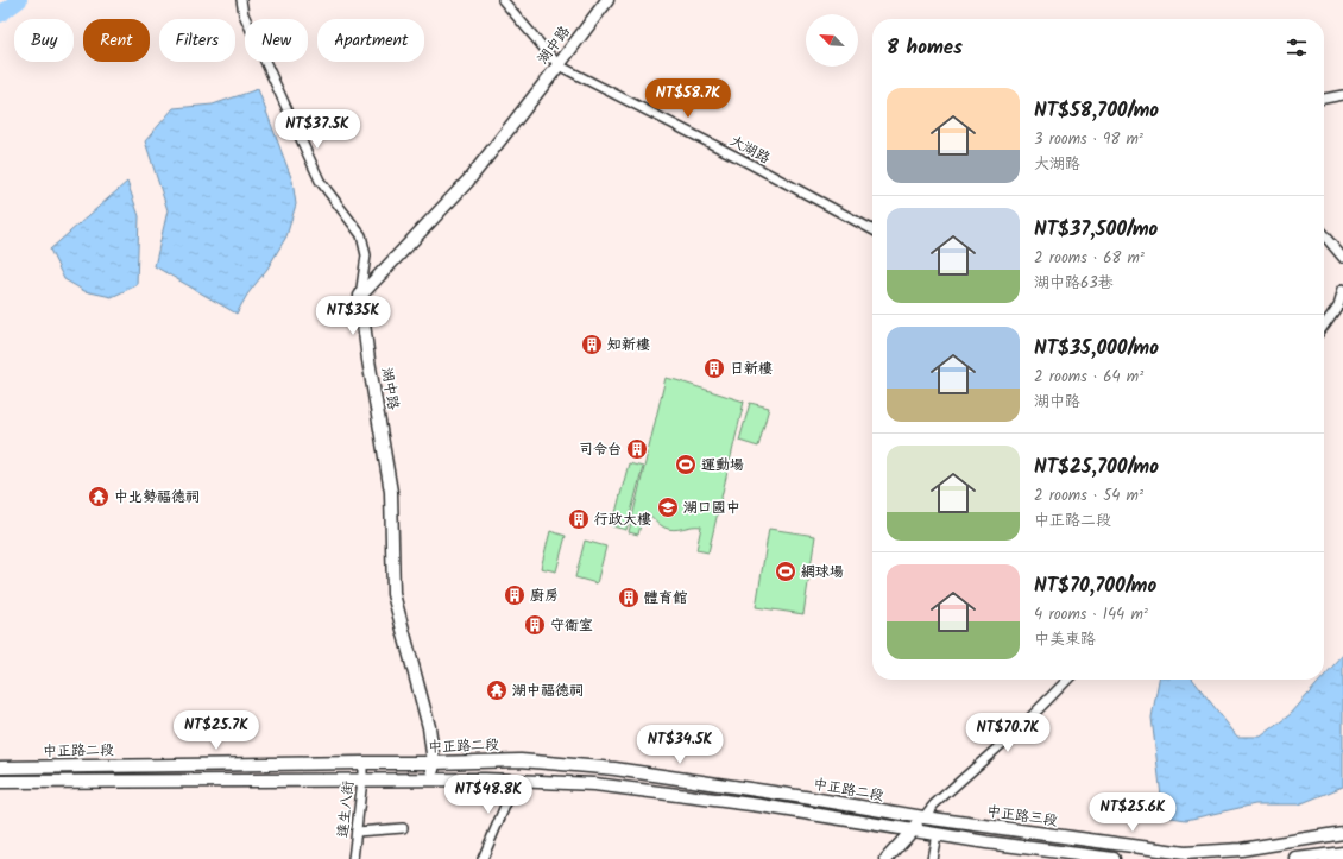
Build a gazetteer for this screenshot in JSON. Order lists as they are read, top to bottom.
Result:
{
  "streets": {
    "main road": ["湖中路", "中正路二段", "中正路三段"],
    "street": ["大湖路", "達生八街"]
  },
  "crossings": [
    ["湖中路", "大湖路"],
    ["湖中路", "中正路二段"],
    ["中正路二段", "達生八街"],
    ["中正路二段", "中正路三段"]
  ],
  "places": {
    "building": [
      "知新樓",
      "日新樓",
      "司令台",
      "行政大樓",
      "廚房",
      "體育館",
      "守衛室"
    ],
    "sports": ["運動場", "網球場"],
    "temple": ["中北勢福德祠", "湖中福德祠"],
    "school or university": ["湖口國中"]
  },
  "north": "top left",
  "page": {
    "chip": [
      "Buy",
      "Rent",
      "Filters",
      "New",
      "Apartment"
    ],
    "heading": "8 homes",
    "list": [
      {
        "name": "NT$58,700/mo",
        "note": "3 rooms · 98 m² · 大湖路"
      },
      {
        "name": "NT$37,500/mo",
        "note": "2 rooms · 68 m² · 湖中路63巷"
      },
      {
        "name": "NT$35,000/mo",
        "note": "2 rooms · 64 m² · 湖中路"
      },
      {
        "name": "NT$25,700/mo",
        "note": "2 rooms · 54 m² · 中正路二段"
      },
      {
        "name": "NT$70,700/mo",
        "note": "4 rooms · 144 m² · 中美東路"
      }
    ],
    "price": [
      "NT$58.7K",
      "NT$37.5K",
      "NT$35K",
      "NT$25.7K",
      "NT$70.7K",
      "NT$34.5K",
      "NT$48.8K",
      "NT$25.6K"
    ]
  }
}
